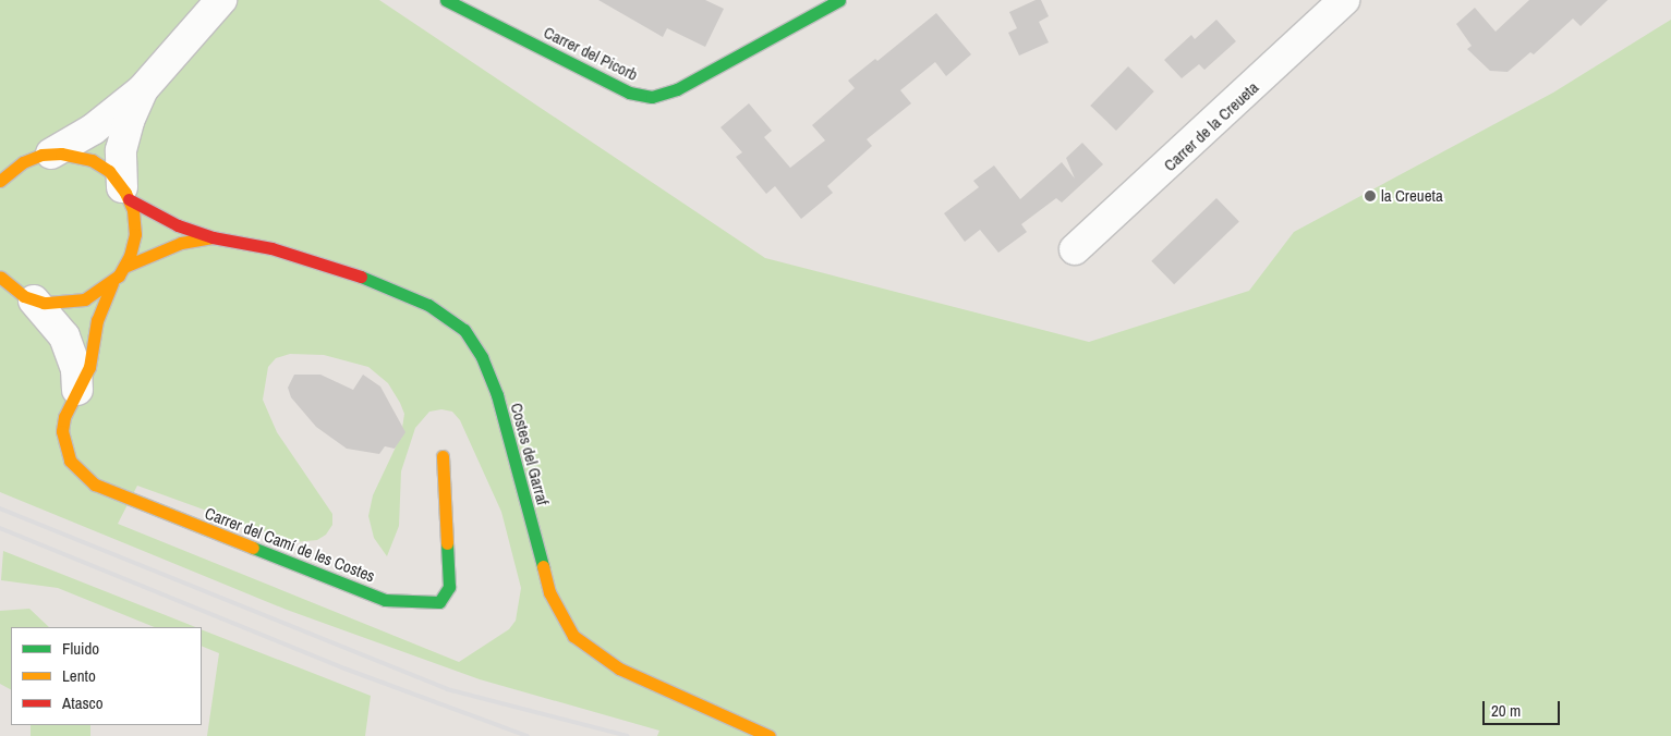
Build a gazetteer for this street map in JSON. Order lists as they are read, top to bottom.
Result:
{
  "streets": {
    "main road": ["Carrer del Picorb", "Costes del Garraf", "Carrer del Camí de les Costes"],
    "street": ["Carrer de la Creueta"]
  },
  "places": ["la Creueta"],
  "legend": ["Fluido", "Lento", "Atasco"],
  "scale_bar": "20 m"
}
